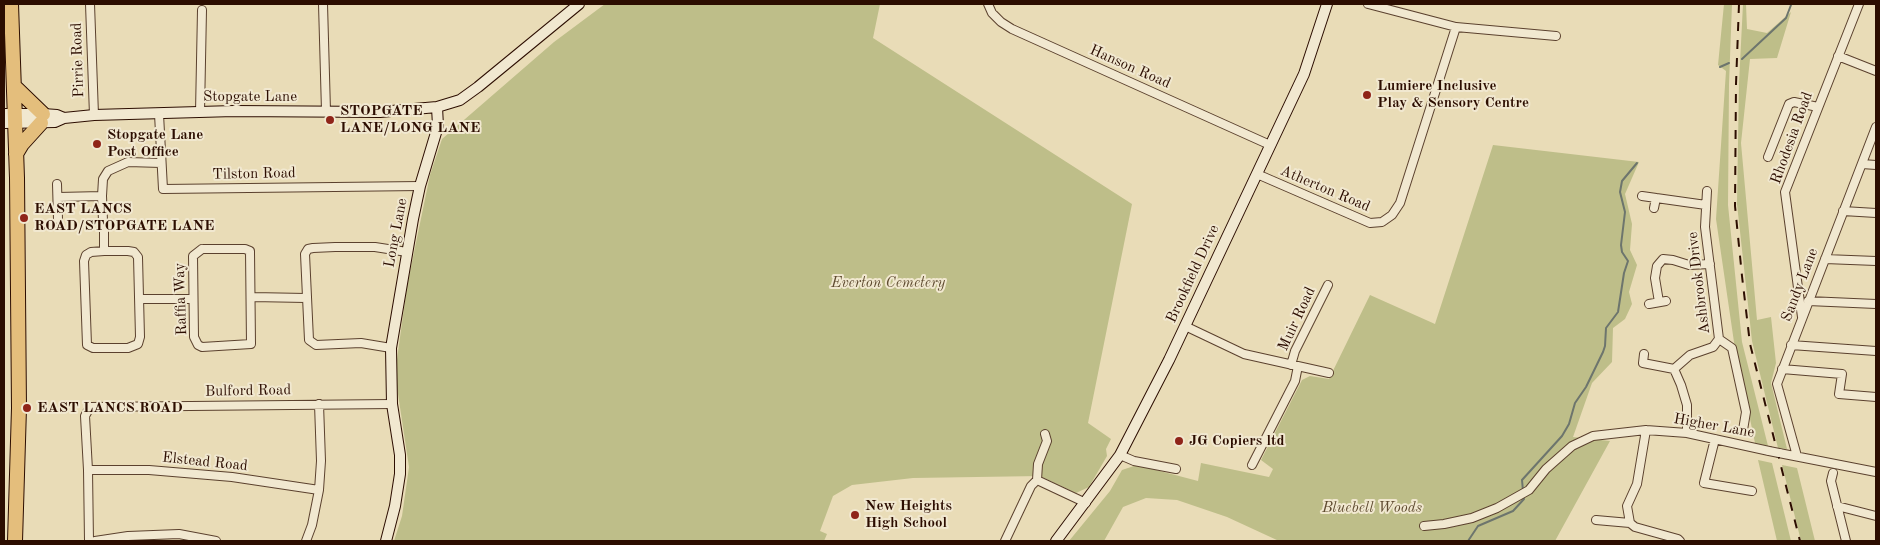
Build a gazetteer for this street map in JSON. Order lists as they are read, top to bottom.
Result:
{
  "streets": {
    "street": [
      "Pirrie Road",
      "Hanson Road",
      "Stopgate Lane",
      "Rhodesia Road",
      "Tilston Road",
      "Atherton Road",
      "Long Lane",
      "Brookfield Drive",
      "Ashbrook Drive",
      "Sandy Lane",
      "Raffia Way",
      "Muir Road",
      "Bulford Road",
      "Higher Lane",
      "Elstead Road"
    ]
  },
  "crossings": [
    ["Pirrie Road", "Stopgate Lane"],
    ["Hanson Road", "Brookfield Drive"],
    ["Stopgate Lane", "Tilston Road"],
    ["Stopgate Lane", "Long Lane"],
    ["Rhodesia Road", "Sandy Lane"],
    ["Tilston Road", "Long Lane"],
    ["Atherton Road", "Brookfield Drive"],
    ["Long Lane", "Bulford Road"],
    ["Brookfield Drive", "Muir Road"],
    ["Sandy Lane", "Higher Lane"],
    ["Bulford Road", "Elstead Road"]
  ],
  "parks": ["Everton Cemetery", "Bluebell Woods"],
  "places": [
    "Lumiere Inclusive Play & Sensory Centre",
    "STOPGATE LANE/LONG LANE",
    "Stopgate Lane Post Office",
    "EAST LANCS ROAD/STOPGATE LANE",
    "EAST LANCS ROAD",
    "JG Copiers ltd",
    "New Heights High School"
  ]
}
